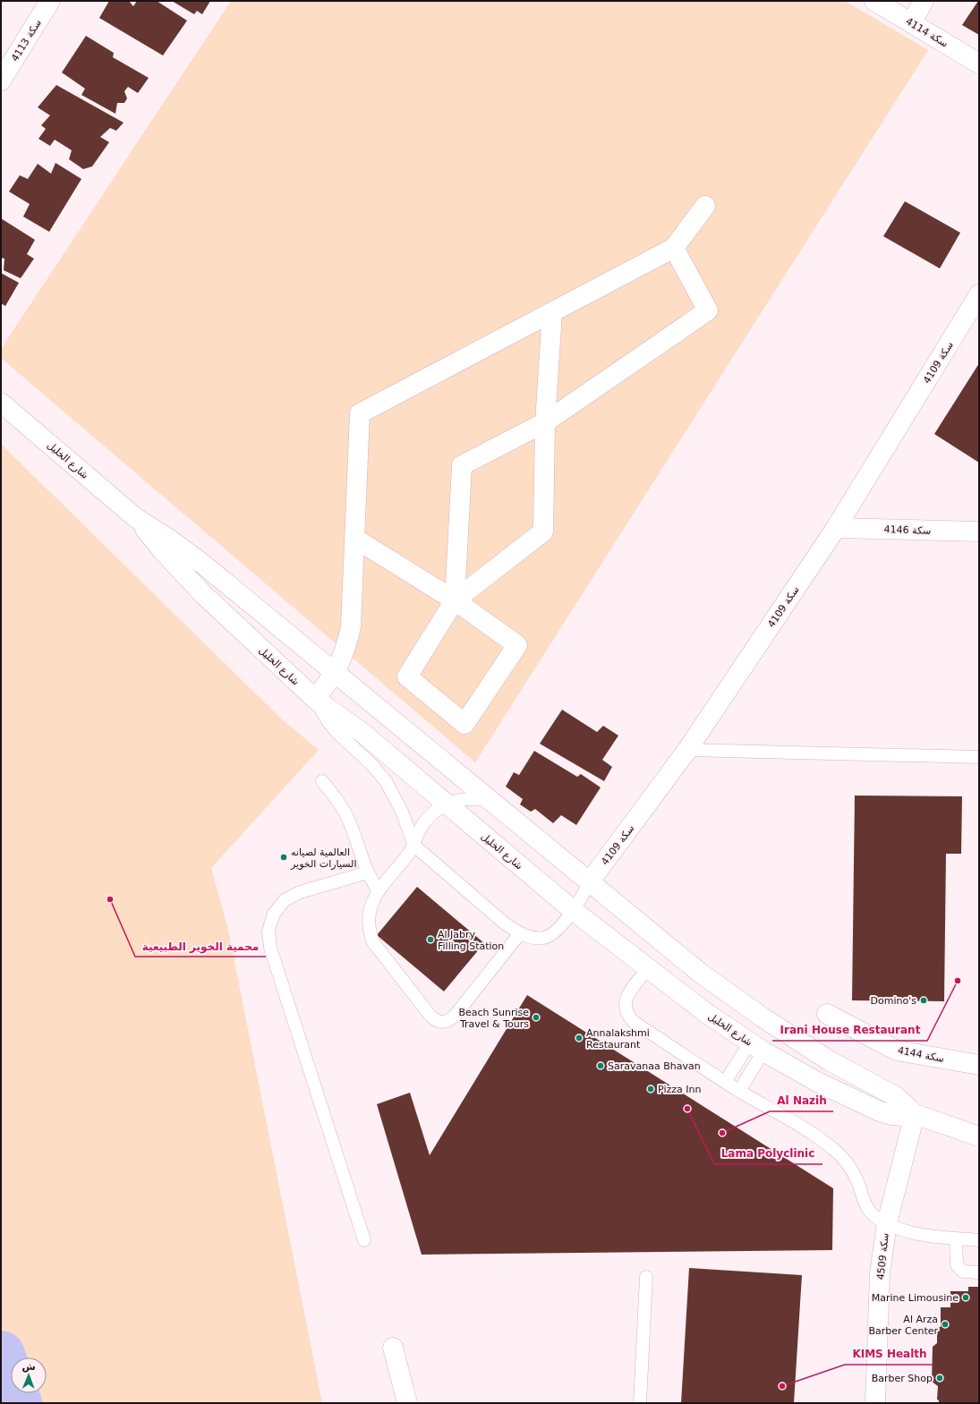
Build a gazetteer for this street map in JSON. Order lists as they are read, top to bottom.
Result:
{
  "streets": {
    "street": [
      "سكة 4114",
      "سكة 4113",
      "سكة 4109",
      "شارع الخليل",
      "سكة 4146",
      "سكة 4144",
      "سكة 4509"
    ]
  },
  "crossings": [
    ["سكة 4109", "شارع الخليل"],
    ["سكة 4109", "سكة 4146"],
    ["شارع الخليل", "سكة 4509"]
  ],
  "places": [
    "العالمية لصيانه السيارات الخوير",
    "محمية الخوير الطبيعية",
    "Al Jabry Filling Station",
    "Irani House Restaurant",
    "Domino's",
    "Beach Sunrise Travel & Tours",
    "Annalakshmi Restaurant",
    "Saravanaa Bhavan",
    "Pizza Inn",
    "Lama Polyclinic",
    "Al Nazih",
    "Marine Limousine",
    "Al Arza Barber Center",
    "Barber Shop",
    "KIMS Health"
  ],
  "north": "top"
}
